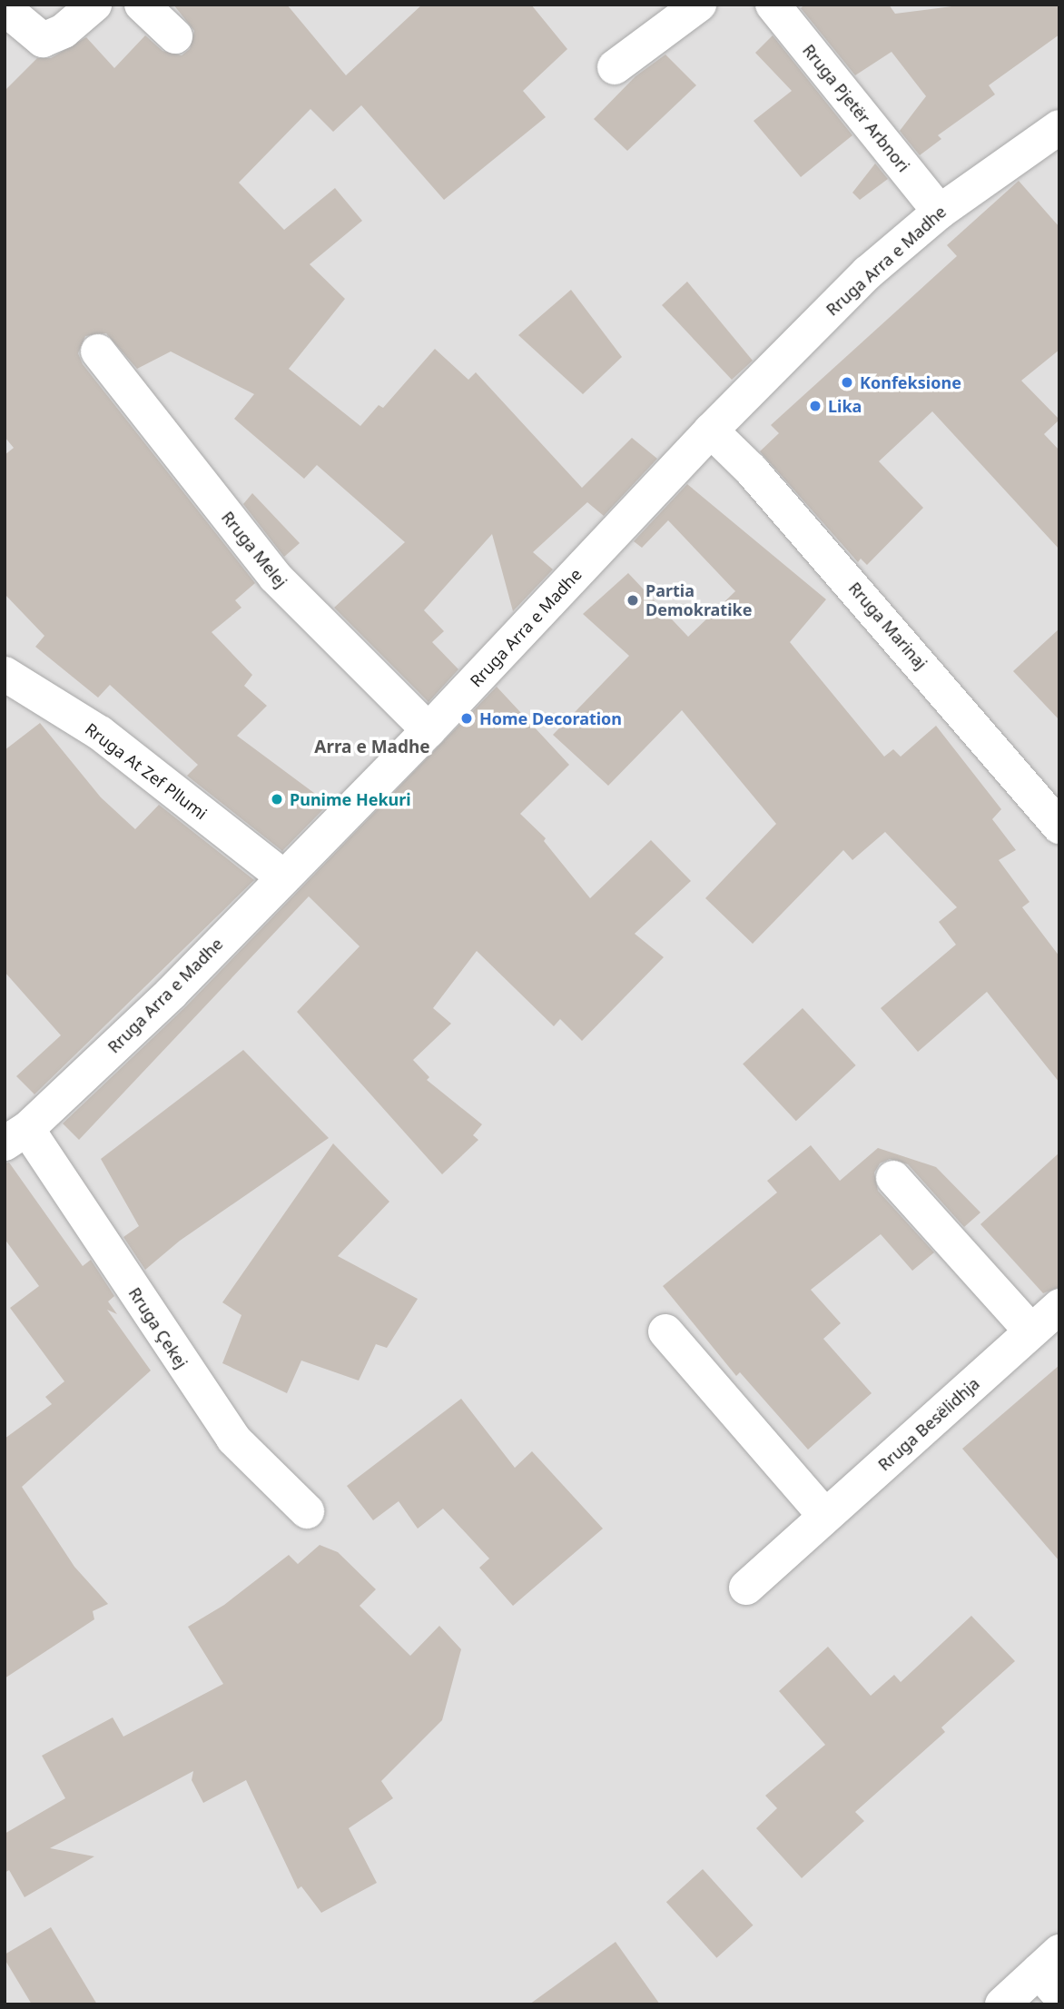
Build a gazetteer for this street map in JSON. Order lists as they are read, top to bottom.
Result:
{
  "streets": {
    "street": [
      "Rruga Pjetër Arbnori",
      "Rruga Arra e Madhe",
      "Rruga Melej",
      "Rruga Marinaj",
      "Rruga At Zef Pllumi",
      "Rruga Çekej",
      "Rruga Besëlidhja"
    ]
  },
  "crossings": [
    ["Rruga Pjetër Arbnori", "Rruga Arra e Madhe"],
    ["Rruga Arra e Madhe", "Rruga Melej"],
    ["Rruga Arra e Madhe", "Rruga Marinaj"],
    ["Rruga Arra e Madhe", "Rruga At Zef Pllumi"],
    ["Rruga Arra e Madhe", "Rruga Çekej"]
  ],
  "districts": ["Arra e Madhe"],
  "places": [
    "Konfeksione",
    "Lika",
    "Partia Demokratike",
    "Home Decoration",
    "Punime Hekuri"
  ]
}
